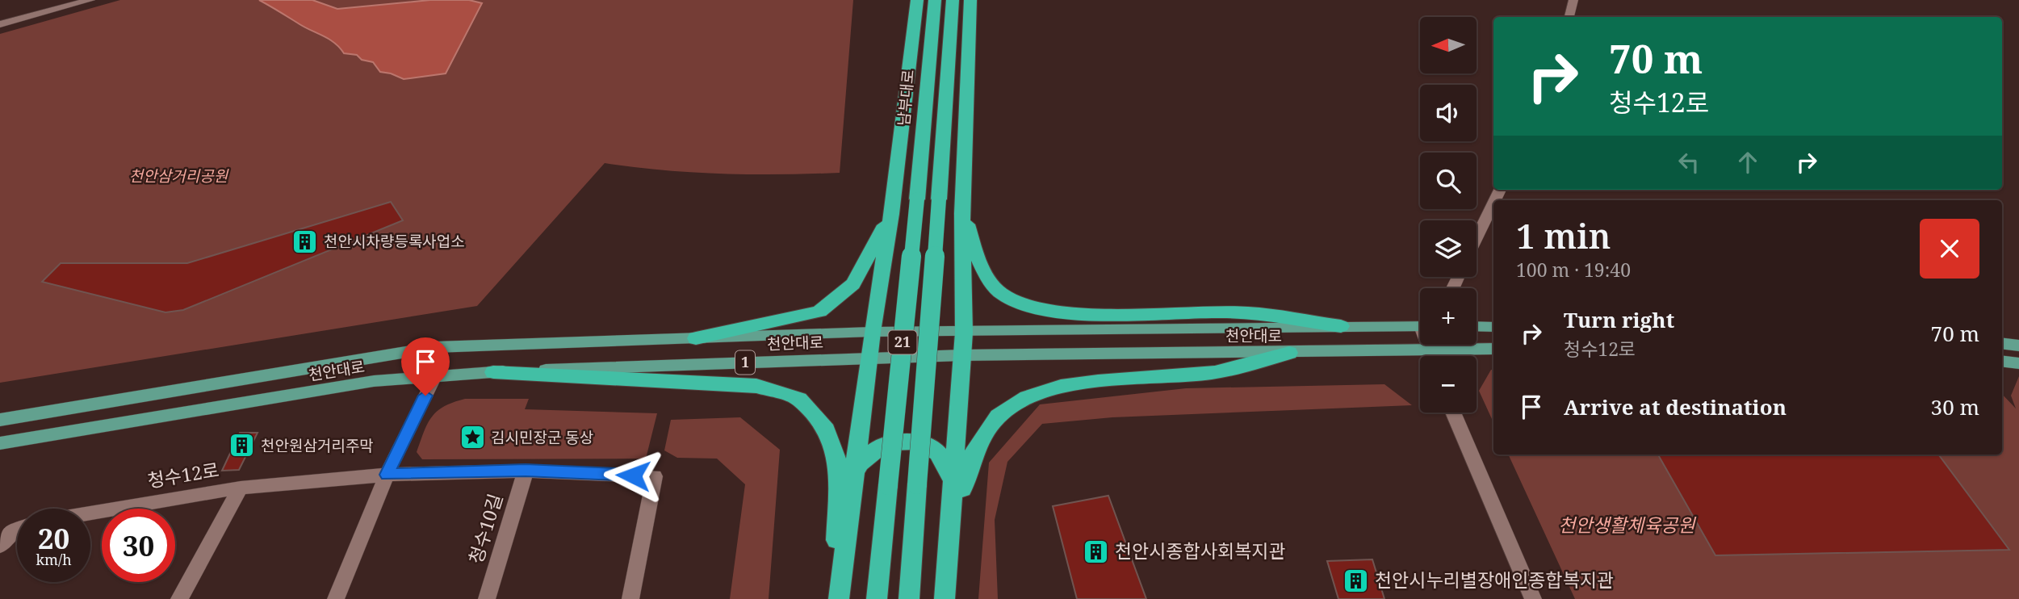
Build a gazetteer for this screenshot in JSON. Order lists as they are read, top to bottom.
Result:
{
  "streets": {
    "highway": ["남부대로", "21"],
    "main road": ["천안대로", "1"],
    "street": ["청수12로", "청수10길"]
  },
  "crossings": [
    ["청수12로", "청수10길"]
  ],
  "parks": ["천안삼거리공원", "천안생활체육공원"],
  "places": {
    "building": [
      "천안시차량등록사업소",
      "천안원삼거리주막",
      "천안시종합사회복지관",
      "천안시누리별장애인종합복지관"
    ],
    "place": ["김시민장군 동상"]
  },
  "north": "left",
  "page": {
    "map_buttons": ["+", "−"],
    "turn": ["70 m", "청수12로"],
    "heading": ["1 min", "100 m · 19:40"],
    "list": [
      {
        "name": "Turn right",
        "note": "청수12로",
        "value": "70 m"
      },
      {
        "name": "Arrive at destination",
        "value": "30 m"
      }
    ],
    "speed": "20 km/h",
    "limit": "30"
  }
}
